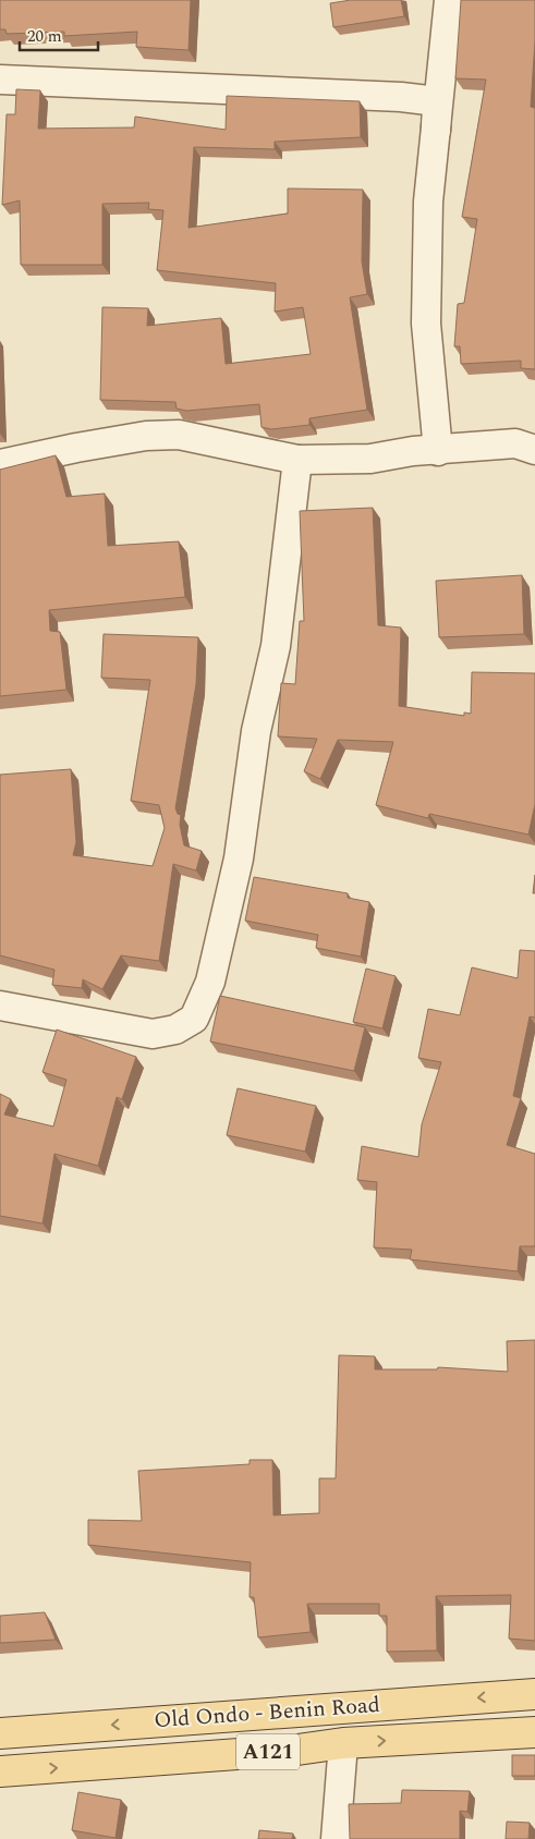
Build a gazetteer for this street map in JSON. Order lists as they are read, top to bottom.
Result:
{
  "streets": {
    "main road": ["Old Ondo - Benin Road", "A121"]
  },
  "scale_bar": "20 m"
}
